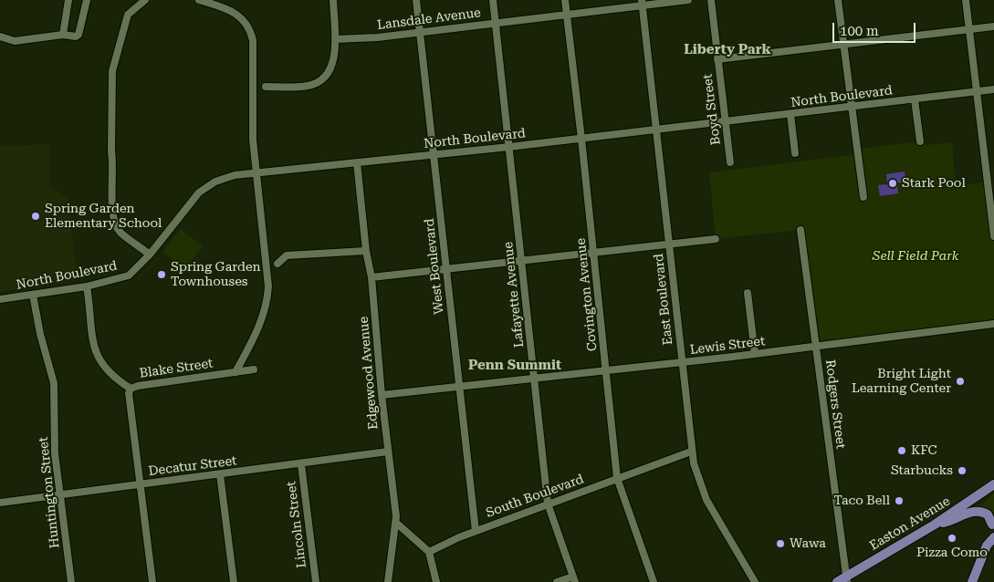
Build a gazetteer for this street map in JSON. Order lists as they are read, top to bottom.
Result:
{
  "streets": {
    "main road": ["Easton Avenue"],
    "street": [
      "Lansdale Avenue",
      "North Boulevard",
      "Boyd Street",
      "West Boulevard",
      "Lafayette Avenue",
      "Covington Avenue",
      "East Boulevard",
      "Lewis Street",
      "Blake Street",
      "Edgewood Avenue",
      "Rodgers Street",
      "Decatur Street",
      "Huntington Street",
      "South Boulevard",
      "Lincoln Street"
    ]
  },
  "crossings": [
    ["Lansdale Avenue", "West Boulevard"],
    ["Lansdale Avenue", "Lafayette Avenue"],
    ["Lansdale Avenue", "Covington Avenue"],
    ["Lansdale Avenue", "East Boulevard"],
    ["North Boulevard", "Boyd Street"],
    ["North Boulevard", "West Boulevard"],
    ["North Boulevard", "Lafayette Avenue"],
    ["North Boulevard", "Covington Avenue"],
    ["North Boulevard", "East Boulevard"],
    ["North Boulevard", "Blake Street"],
    ["North Boulevard", "Edgewood Avenue"],
    ["North Boulevard", "Huntington Street"],
    ["West Boulevard", "Lewis Street"],
    ["West Boulevard", "South Boulevard"],
    ["Lafayette Avenue", "Lewis Street"],
    ["Lafayette Avenue", "South Boulevard"],
    ["Covington Avenue", "Lewis Street"],
    ["Covington Avenue", "South Boulevard"],
    ["East Boulevard", "Lewis Street"],
    ["East Boulevard", "South Boulevard"],
    ["Lewis Street", "Edgewood Avenue"],
    ["Lewis Street", "Rodgers Street"],
    ["Edgewood Avenue", "Decatur Street"],
    ["Rodgers Street", "Easton Avenue"],
    ["Decatur Street", "Huntington Street"],
    ["Decatur Street", "Lincoln Street"]
  ],
  "districts": ["Liberty Park", "Penn Summit"],
  "parks": ["Sell Field Park"],
  "places": [
    "Stark Pool",
    "Spring Garden Elementary School",
    "Spring Garden Townhouses",
    "Bright Light Learning Center",
    "KFC",
    "Starbucks",
    "Taco Bell",
    "Pizza Como",
    "Wawa"
  ],
  "scale_bar": "100 m"
}
